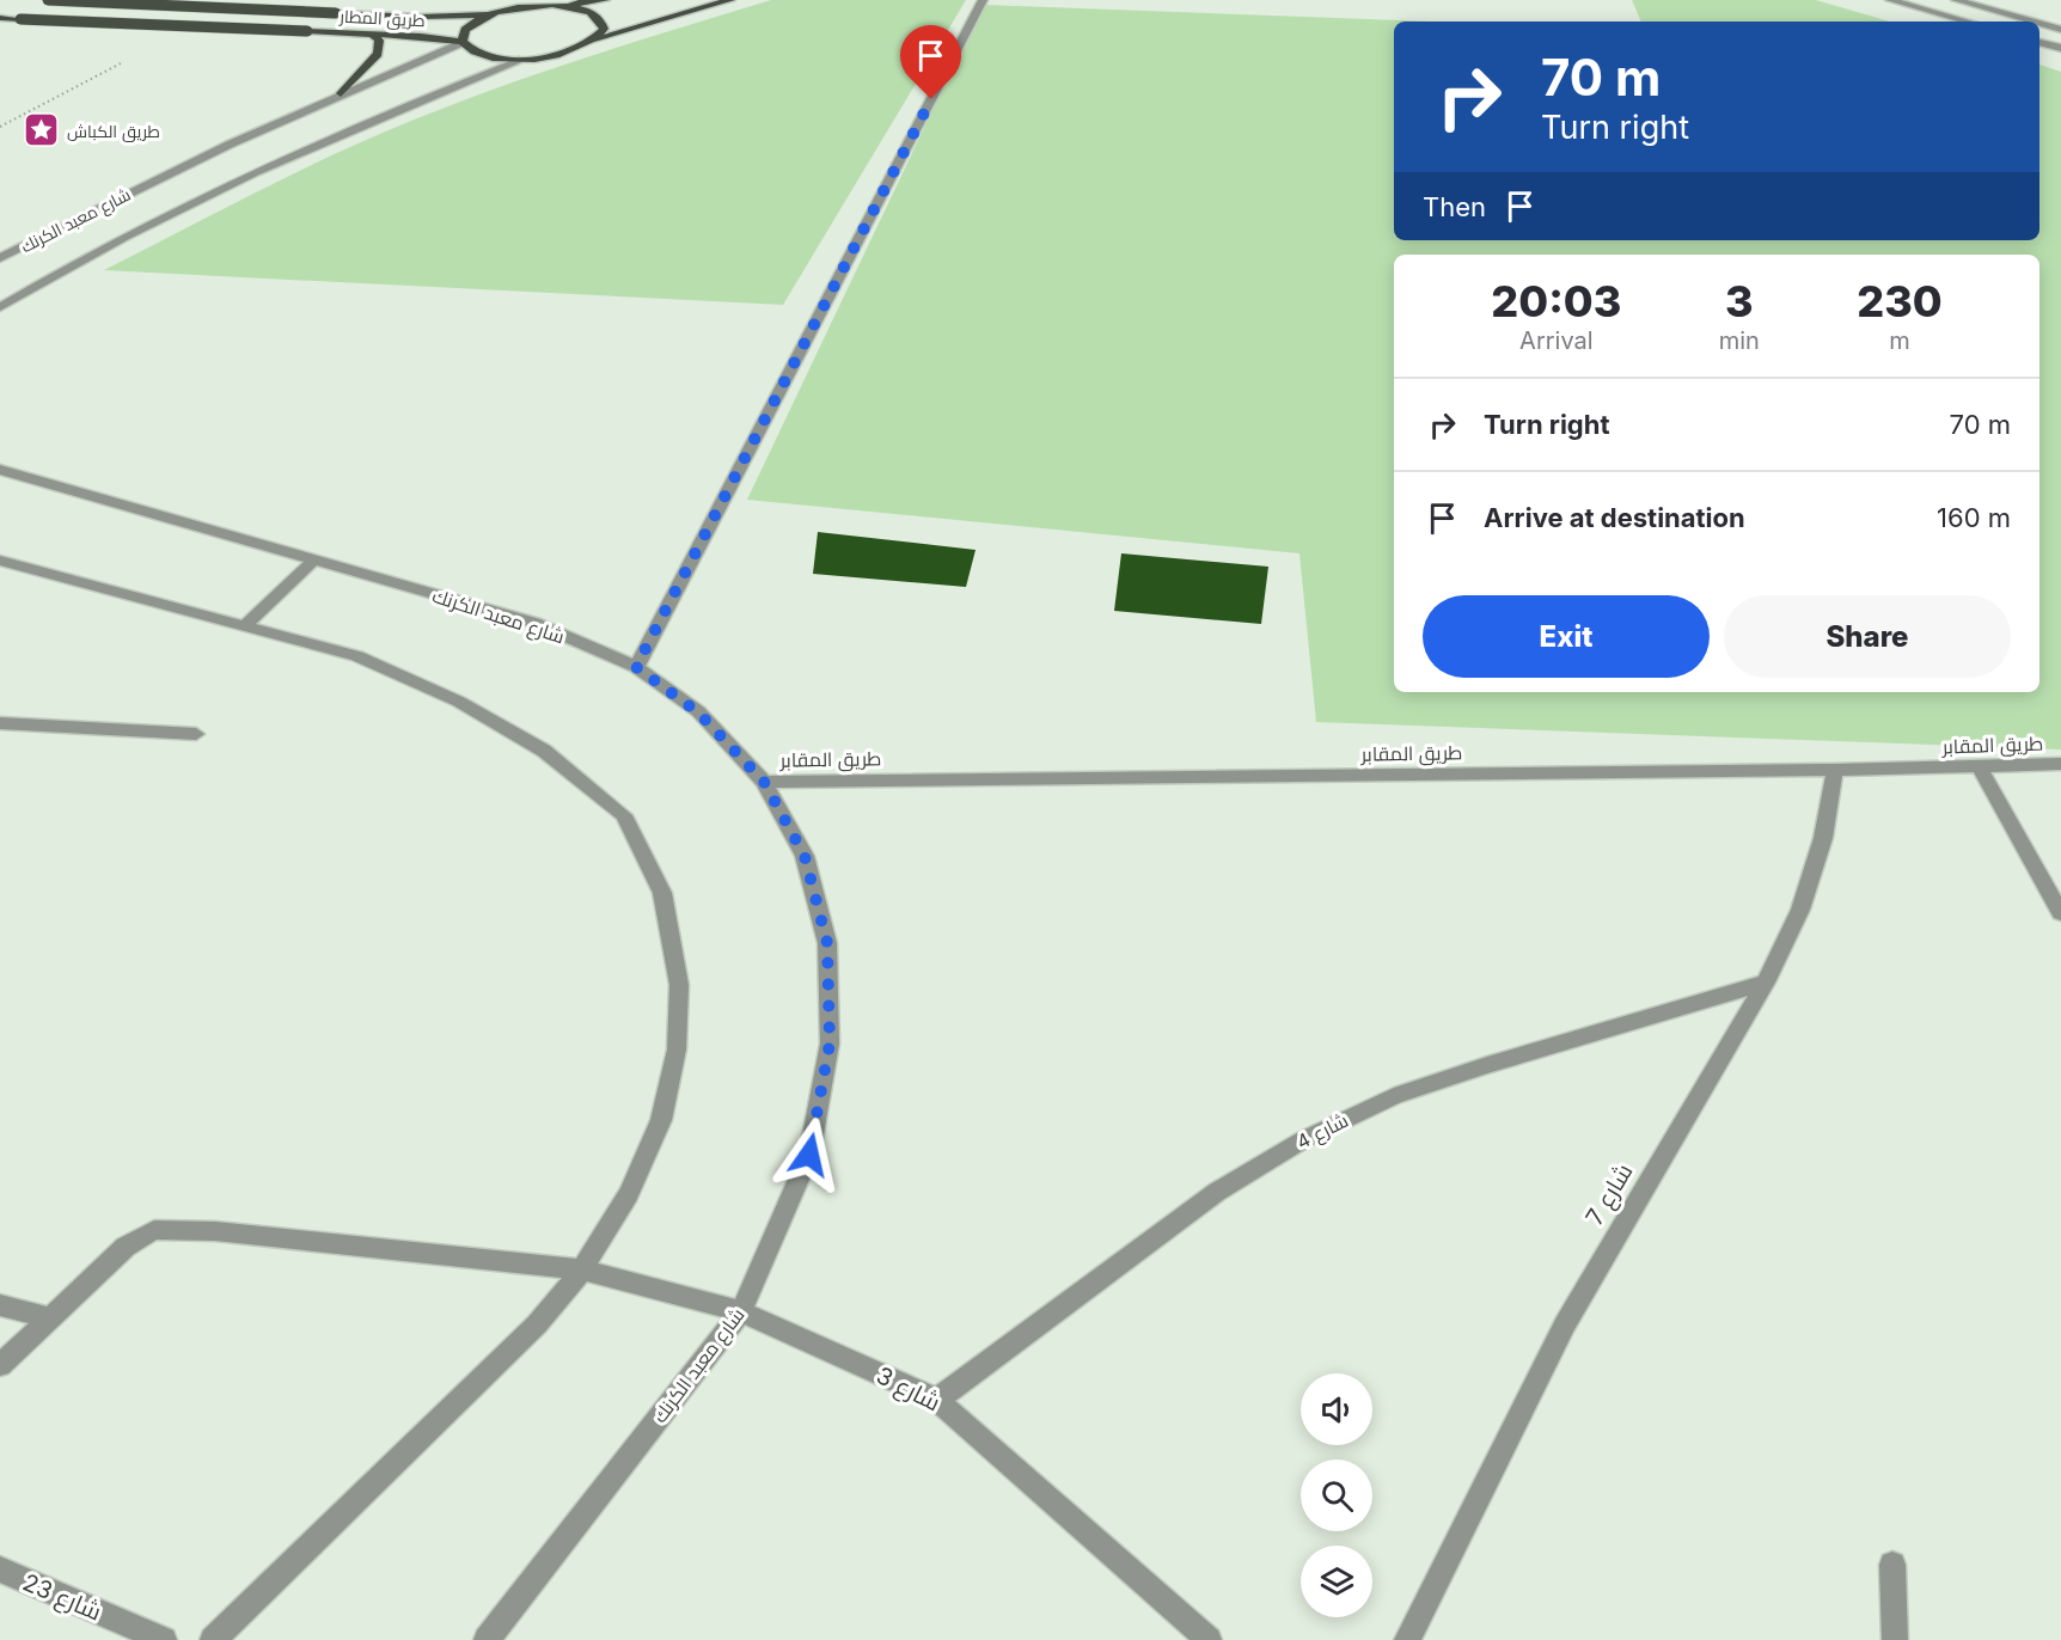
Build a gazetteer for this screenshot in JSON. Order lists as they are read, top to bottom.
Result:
{
  "streets": {
    "main road": ["طريق المطار"],
    "street": [
      "شارع معبد الكرنك",
      "طريق المقابر",
      "شارع 4",
      "شارع 7",
      "شارع 3",
      "شارع 23"
    ]
  },
  "crossings": [
    ["طريق المطار", "شارع معبد الكرنك"],
    ["شارع معبد الكرنك", "طريق المقابر"],
    ["شارع معبد الكرنك", "شارع 3"],
    ["طريق المقابر", "شارع 7"],
    ["شارع 4", "شارع 7"],
    ["شارع 4", "شارع 3"]
  ],
  "places": {
    "place": ["طريق الكباش"]
  },
  "page": {
    "turn": ["70 m", "Turn right"],
    "then": "Then",
    "eta": [
      "20:03",
      "Arrival",
      "3",
      "min",
      "230",
      "m"
    ],
    "list": [
      {
        "name": "Turn right",
        "value": "70 m"
      },
      {
        "name": "Arrive at destination",
        "value": "160 m"
      }
    ],
    "buttons": ["Exit", "Share"]
  }
}
